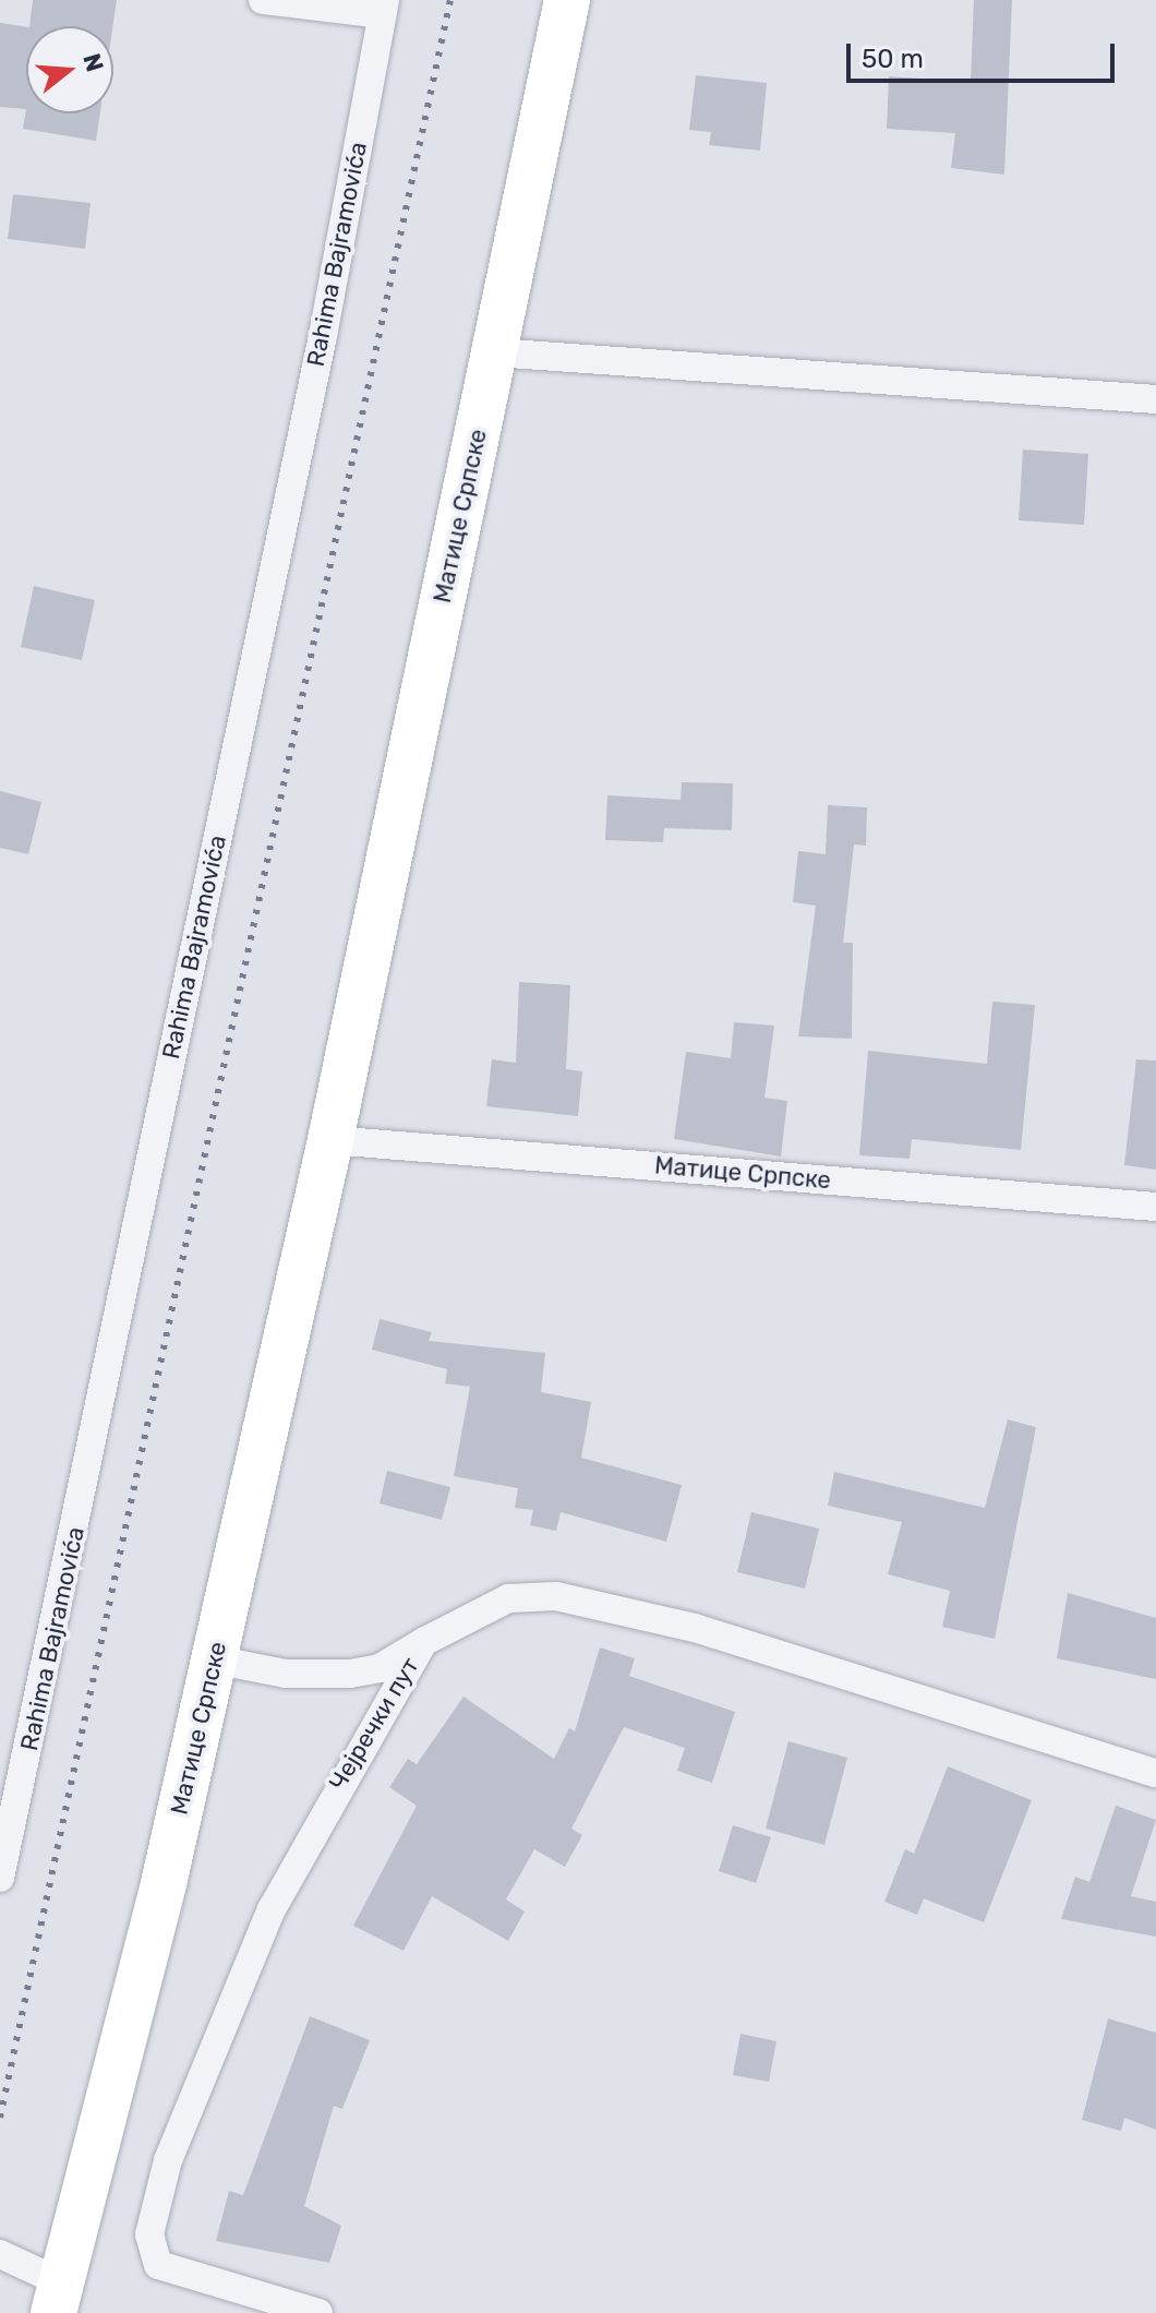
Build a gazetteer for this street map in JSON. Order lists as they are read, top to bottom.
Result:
{
  "streets": {
    "main road": ["Матице Српске"],
    "street": ["Rahima Bajramovića", "Чејречки пут"]
  },
  "scale_bar": "50 m",
  "north": "right"
}
